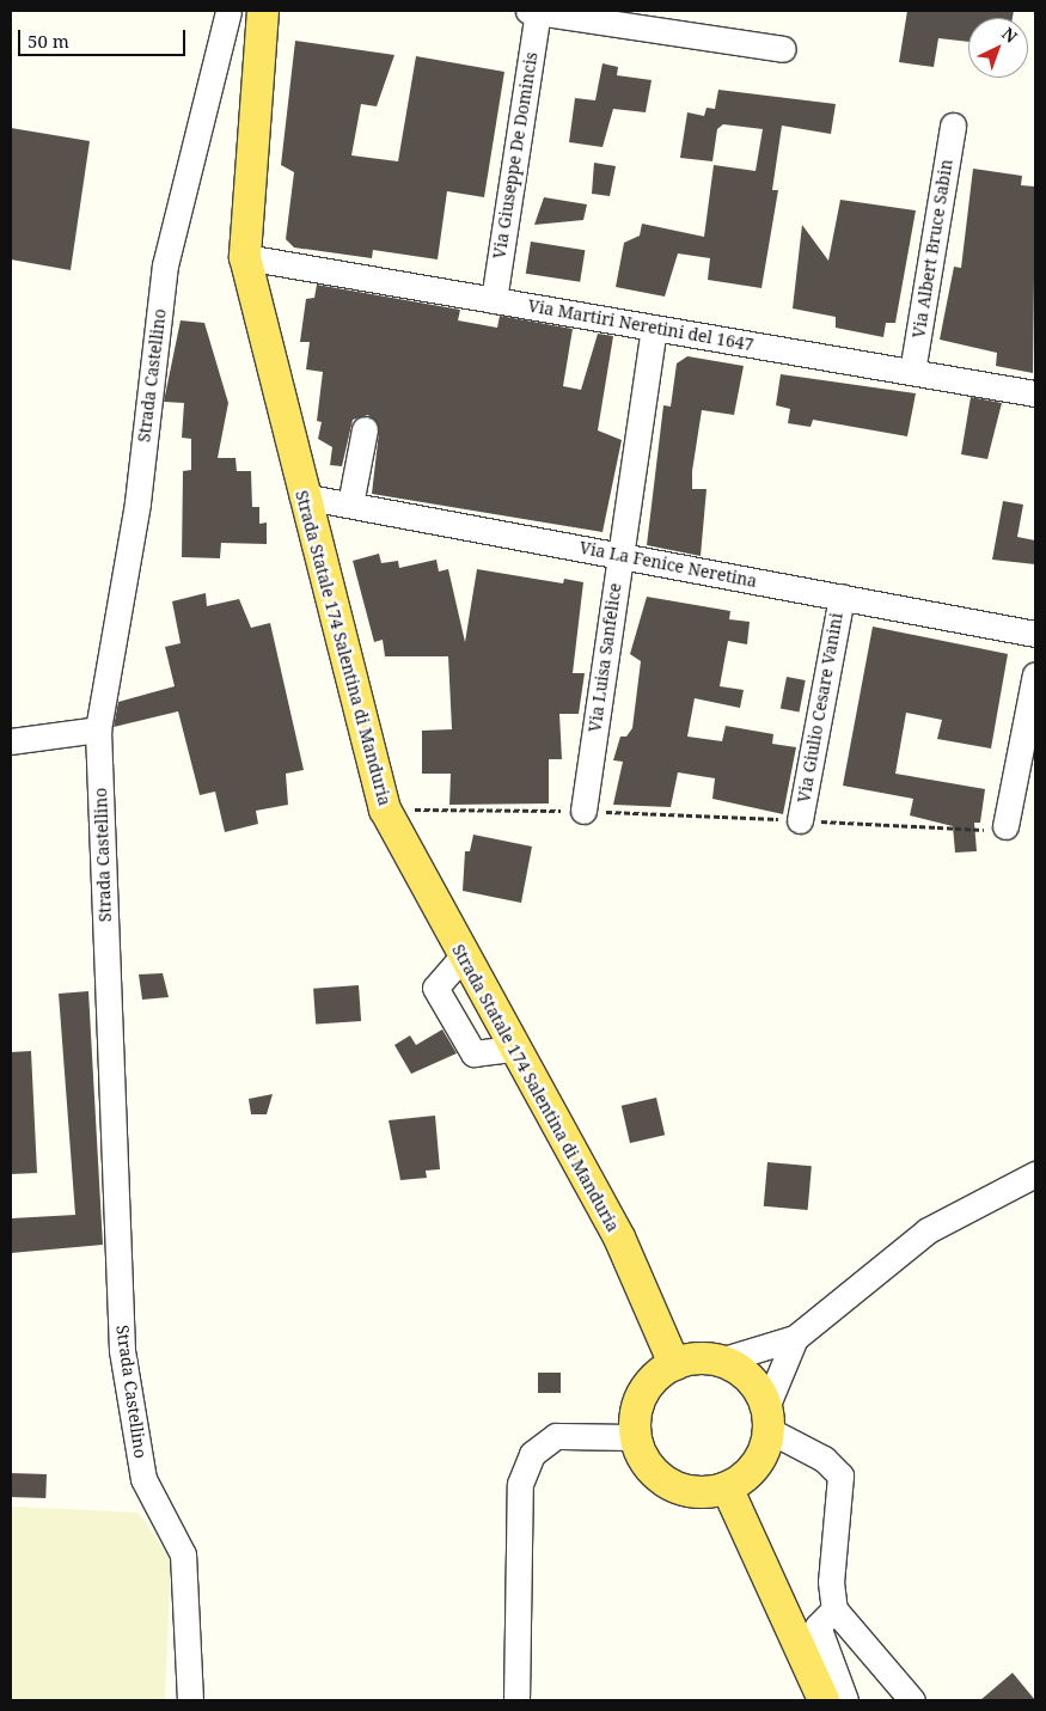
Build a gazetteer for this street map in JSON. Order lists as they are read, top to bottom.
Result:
{
  "streets": {
    "main road": ["Strada Statale 174 Salentina di Manduria"],
    "street": [
      "Via Giuseppe De Domincis",
      "Via Albert Bruce Sabin",
      "Via Martiri Neretini del 1647",
      "Strada Castellino",
      "Via La Fenice Neretina",
      "Via Luisa Sanfelice",
      "Via Giulio Cesare Vanini"
    ]
  },
  "crossings": [
    ["Via Giuseppe De Domincis", "Via Martiri Neretini del 1647"],
    ["Via Albert Bruce Sabin", "Via Martiri Neretini del 1647"],
    ["Via Martiri Neretini del 1647", "Strada Statale 174 Salentina di Manduria"],
    ["Via Martiri Neretini del 1647", "Via Luisa Sanfelice"],
    ["Via La Fenice Neretina", "Strada Statale 174 Salentina di Manduria"],
    ["Via La Fenice Neretina", "Via Luisa Sanfelice"],
    ["Via La Fenice Neretina", "Via Giulio Cesare Vanini"]
  ],
  "scale_bar": "50 m",
  "north": "top right"
}
